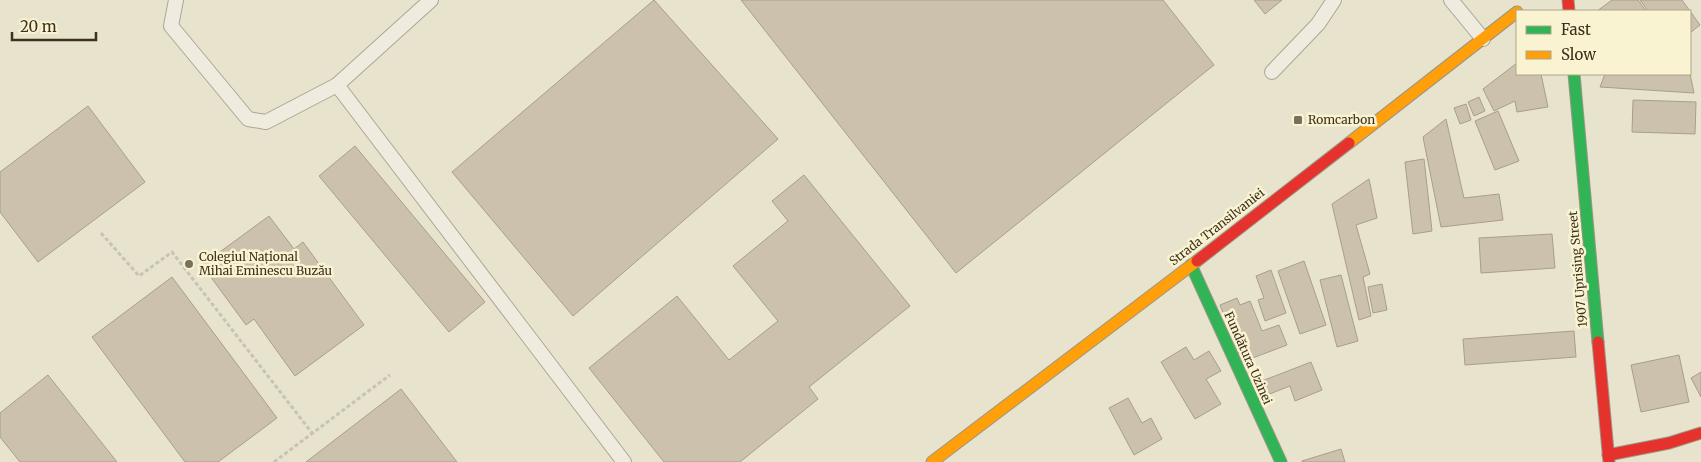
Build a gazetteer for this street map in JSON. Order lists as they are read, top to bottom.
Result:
{
  "streets": {
    "main road": ["Strada Transilvaniei", "1907 Uprising Street", "Fundătura Uzinei"]
  },
  "crossings": [
    ["Strada Transilvaniei", "Fundătura Uzinei"]
  ],
  "places": {
    "transit": ["Romcarbon"],
    "other": ["Colegiul Național Mihai Eminescu Buzău"]
  },
  "legend": ["Fast", "Slow"],
  "scale_bar": "20 m"
}
